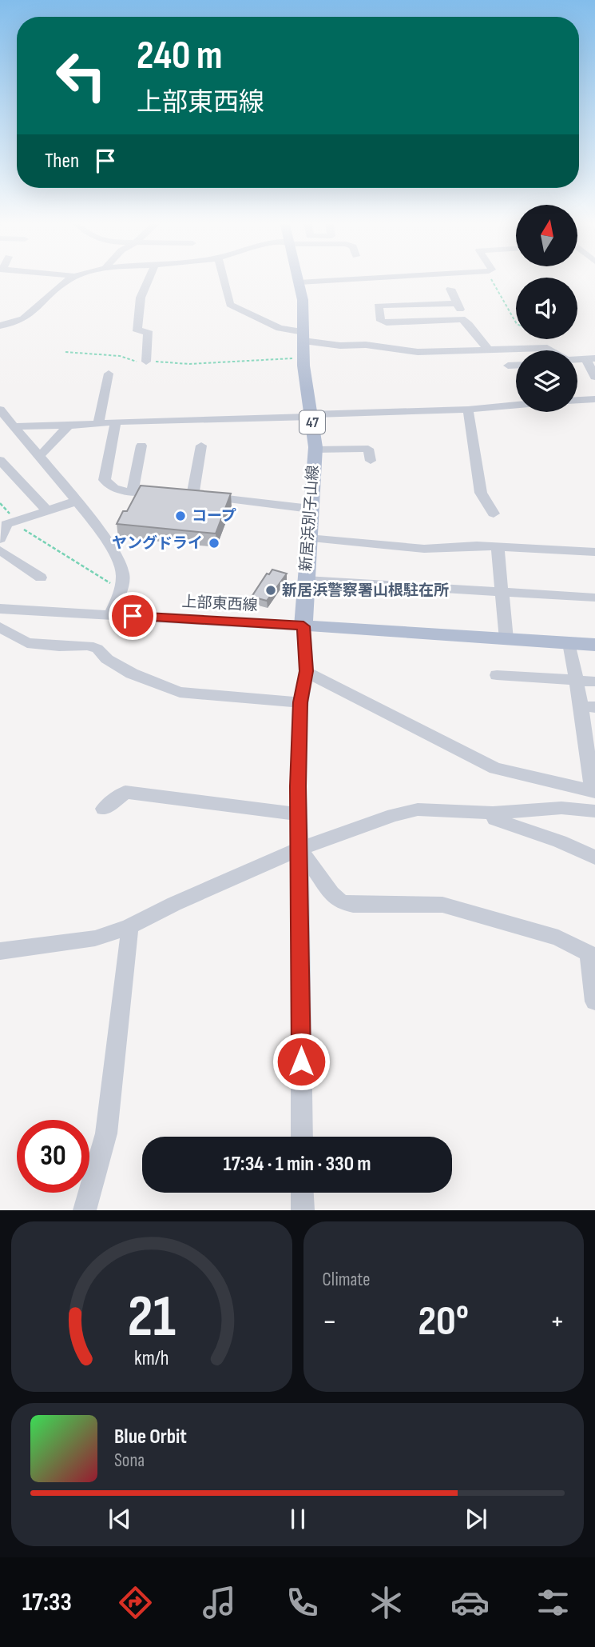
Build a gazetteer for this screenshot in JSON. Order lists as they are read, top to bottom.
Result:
{
  "streets": {
    "main road": ["47", "新居浜別子山線"],
    "street": ["上部東西線"]
  },
  "crossings": [
    ["新居浜別子山線", "上部東西線"]
  ],
  "places": ["コープ", "ヤングドライ", "新居浜警察署山根駐在所"],
  "north": "top",
  "page": {
    "turn": ["240 m", "上部東西線"],
    "then": "Then",
    "limit": "30",
    "trip": "17:34 · 1 min · 330 m",
    "tile": "Climate",
    "heat": ["−", "20°", "+"],
    "song": ["Blue Orbit", "Sona"],
    "tabs": "17:33",
    "gauge": ["21", "km/h"]
  }
}
